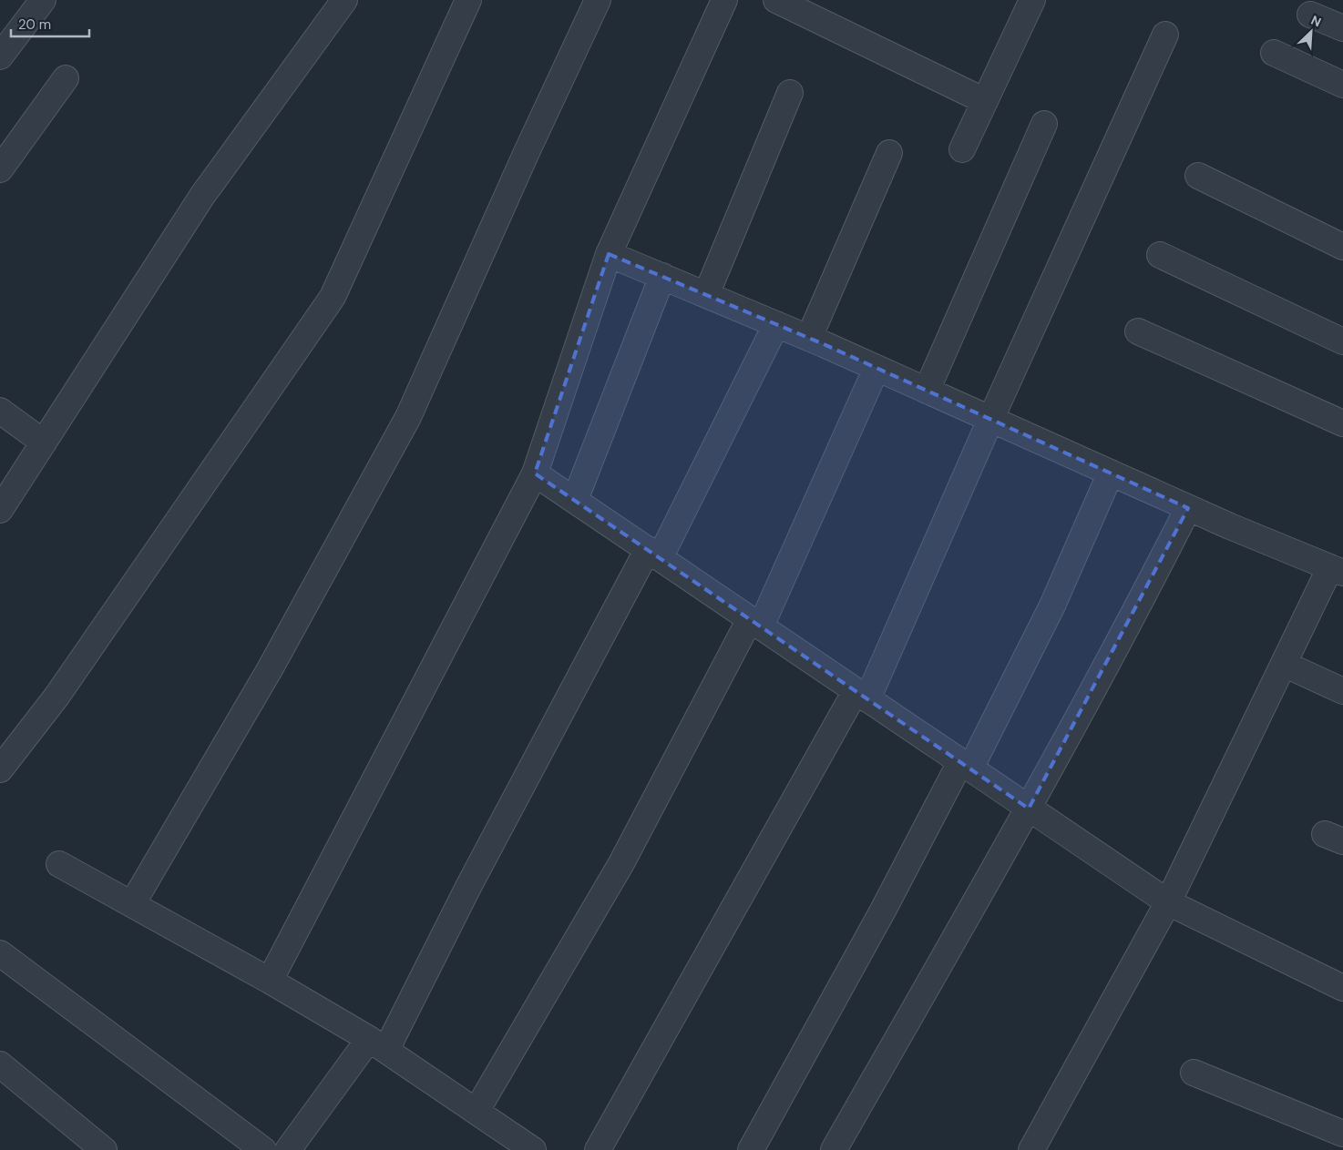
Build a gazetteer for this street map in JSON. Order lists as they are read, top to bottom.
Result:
{
  "scale_bar": "20 m",
  "north": "top right"
}
